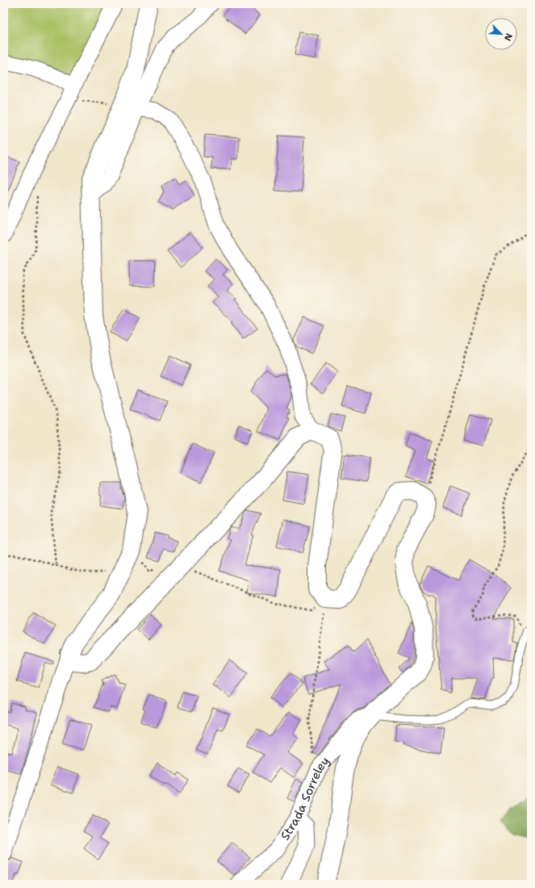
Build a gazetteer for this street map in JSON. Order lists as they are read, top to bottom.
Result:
{
  "streets": {
    "street": ["Strada Sorreley"]
  },
  "north": "bottom right"
}
